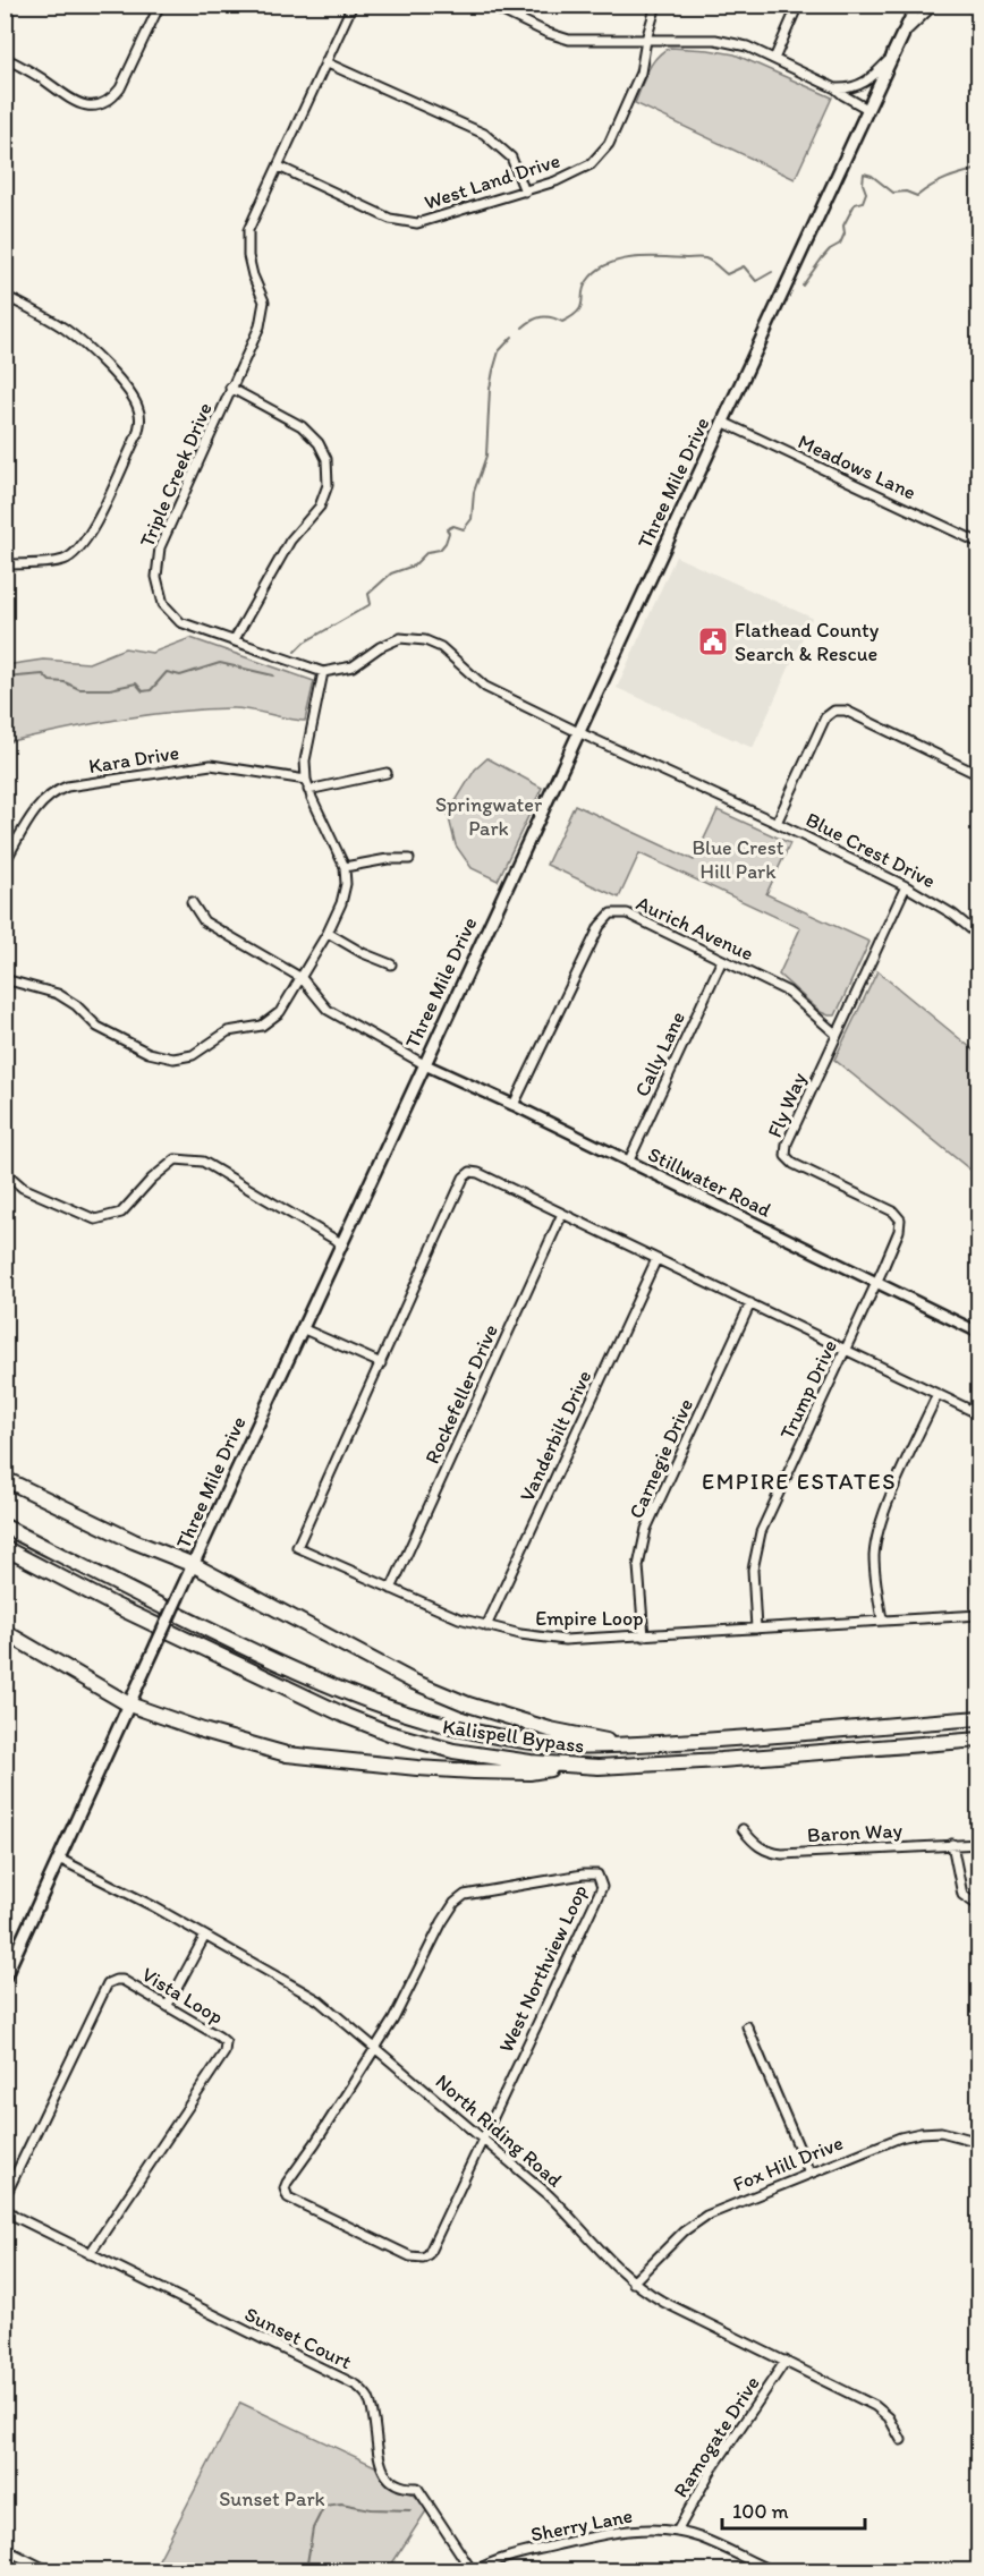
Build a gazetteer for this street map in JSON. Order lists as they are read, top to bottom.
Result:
{
  "streets": {
    "highway": ["Kalispell Bypass"],
    "main road": ["Three Mile Drive"],
    "street": [
      "West Land Drive",
      "Meadows Lane",
      "Triple Creek Drive",
      "Kara Drive",
      "Blue Crest Drive",
      "Aurich Avenue",
      "Cally Lane",
      "Fly Way",
      "Stillwater Road",
      "Trump Drive",
      "Rockefeller Drive",
      "Vanderbilt Drive",
      "Carnegie Drive",
      "Empire Loop",
      "Baron Way",
      "West Northview Loop",
      "Vista Loop",
      "North Riding Road",
      "Fox Hill Drive",
      "Sunset Court",
      "Ramogate Drive",
      "Sherry Lane"
    ]
  },
  "crossings": [
    ["West Land Drive", "Triple Creek Drive"],
    ["Meadows Lane", "Three Mile Drive"],
    ["Three Mile Drive", "Blue Crest Drive"],
    ["Three Mile Drive", "Stillwater Road"],
    ["Three Mile Drive", "North Riding Road"],
    ["Blue Crest Drive", "Fly Way"],
    ["Aurich Avenue", "Cally Lane"],
    ["Aurich Avenue", "Fly Way"],
    ["Aurich Avenue", "Stillwater Road"],
    ["Cally Lane", "Stillwater Road"],
    ["Fly Way", "Stillwater Road"],
    ["Fly Way", "Trump Drive"],
    ["Stillwater Road", "Trump Drive"],
    ["Trump Drive", "Empire Loop"],
    ["Rockefeller Drive", "Empire Loop"],
    ["Vanderbilt Drive", "Empire Loop"],
    ["Carnegie Drive", "Empire Loop"],
    ["West Northview Loop", "North Riding Road"],
    ["Vista Loop", "Sunset Court"],
    ["North Riding Road", "Fox Hill Drive"],
    ["North Riding Road", "Ramogate Drive"],
    ["Sunset Court", "Sherry Lane"],
    ["Ramogate Drive", "Sherry Lane"]
  ],
  "districts": ["EMPIRE ESTATES"],
  "parks": ["Springwater Park", "Blue Crest Hill Park", "Sunset Park"],
  "places": {
    "public building": ["Flathead County Search & Rescue"]
  },
  "scale_bar": "100 m"
}
